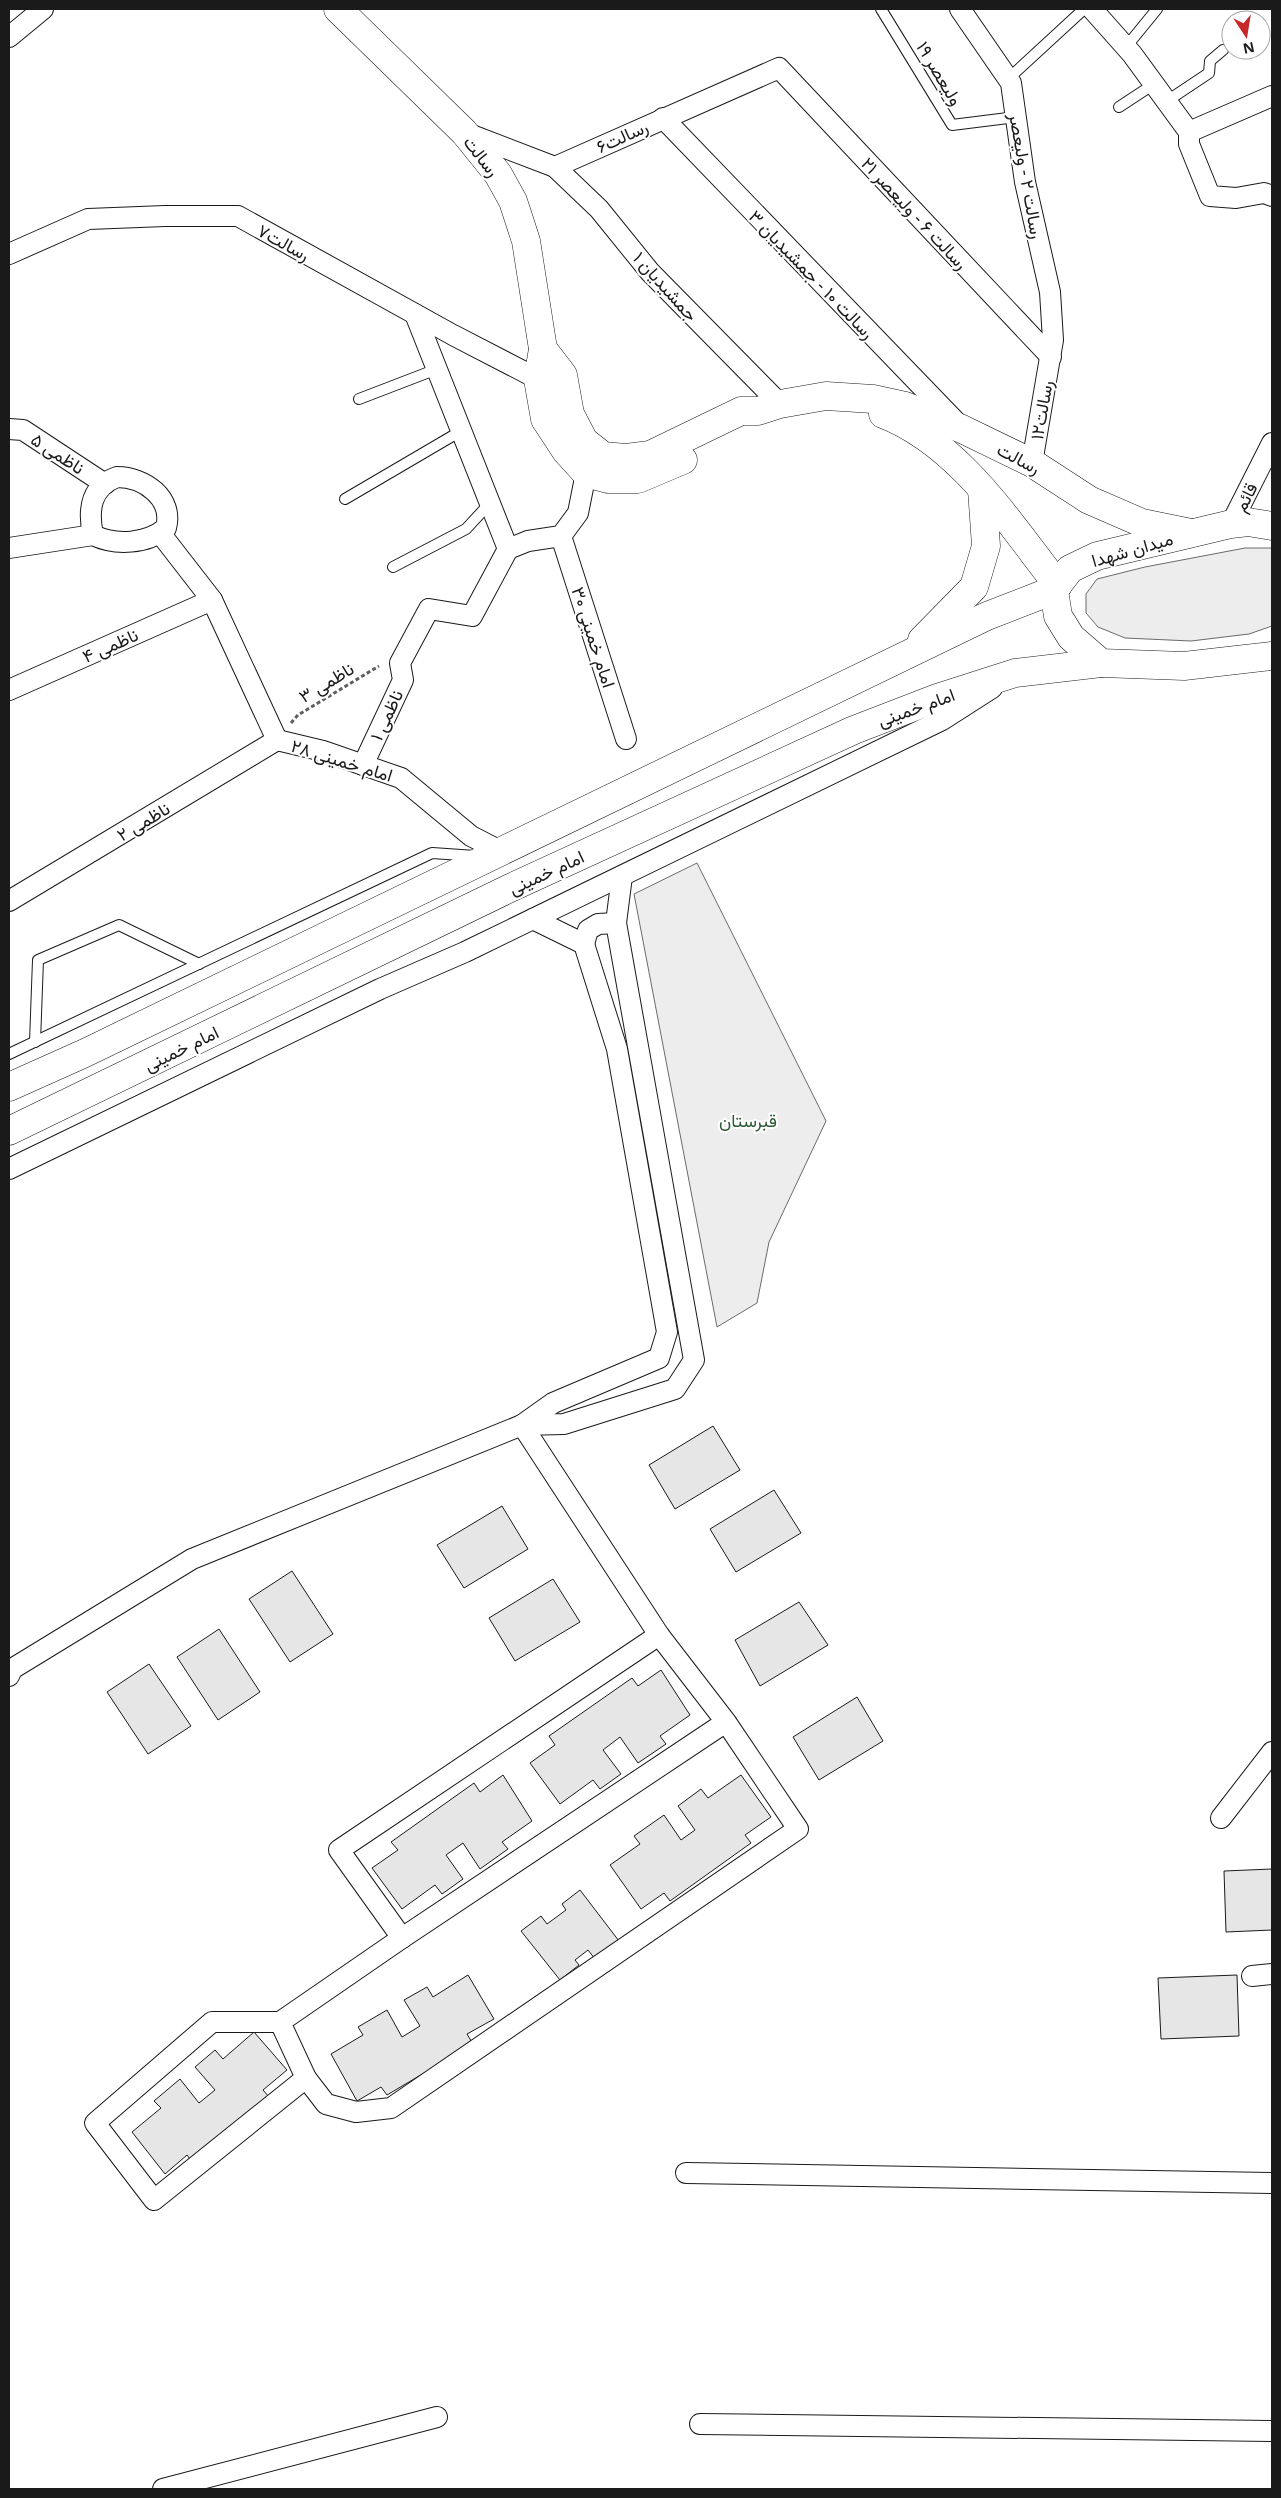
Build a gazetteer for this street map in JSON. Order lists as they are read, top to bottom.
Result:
{
  "streets": {
    "main road": ["رسالت", "میدان شهدا", "امام خمینی"],
    "street": [
      "رسالت۶",
      "رسالت ۲ - ولیعصر",
      "رسالت ۶ - ولیعصر ۲۱",
      "رسالت۷",
      "رسالت ۱۰ - جمشیدیان ۳",
      "جمشیدیان ۱",
      "رسالت۱۲",
      "ناظمی ۵",
      "قائم",
      "امام خمینی ۳۰",
      "ناظمی ۴",
      "ناظمی ۱",
      "امام خمینی ۲۸",
      "ناظمی ۲"
    ],
    "lane": ["ولیعصر ۱۹"],
    "path": ["ناظمی ۳"]
  },
  "crossings": [
    ["ولیعصر ۱۹", "رسالت ۲ - ولیعصر"],
    ["رسالت۶", "رسالت ۶ - ولیعصر ۲۱"],
    ["رسالت۶", "رسالت ۱۰ - جمشیدیان ۳"],
    ["رسالت۶", "جمشیدیان ۱"],
    ["رسالت", "رسالت۷"],
    ["رسالت", "رسالت ۱۰ - جمشیدیان ۳"],
    ["رسالت", "جمشیدیان ۱"],
    ["رسالت", "رسالت۱۲"],
    ["رسالت", "میدان شهدا"],
    ["رسالت", "امام خمینی"],
    ["رسالت ۲ - ولیعصر", "رسالت ۶ - ولیعصر ۲۱"],
    ["رسالت ۲ - ولیعصر", "رسالت۱۲"],
    ["رسالت ۶ - ولیعصر ۲۱", "رسالت۱۲"],
    ["قائم", "میدان شهدا"],
    ["میدان شهدا", "امام خمینی"],
    ["ناظمی ۳", "ناظمی ۱"],
    ["ناظمی ۳", "امام خمینی ۲۸"],
    ["ناظمی ۳", "ناظمی ۲"],
    ["امام خمینی", "امام خمینی ۲۸"],
    ["ناظمی ۱", "امام خمینی ۲۸"],
    ["امام خمینی ۲۸", "ناظمی ۲"]
  ],
  "parks": ["قبرستان"],
  "north": "bottom"
}
